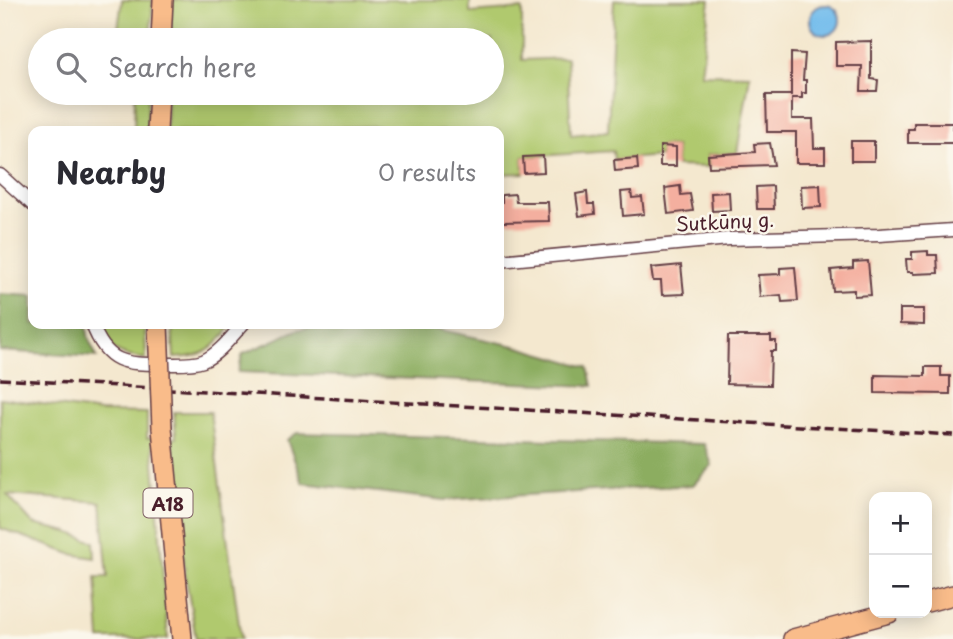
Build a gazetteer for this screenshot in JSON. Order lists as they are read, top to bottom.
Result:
{
  "streets": {
    "main road": ["A18"],
    "street": ["Sutkūnų g."]
  },
  "page": {
    "search": "Search here",
    "heading": ["Nearby", "0 results"],
    "map_buttons": ["+", "−"]
  }
}
